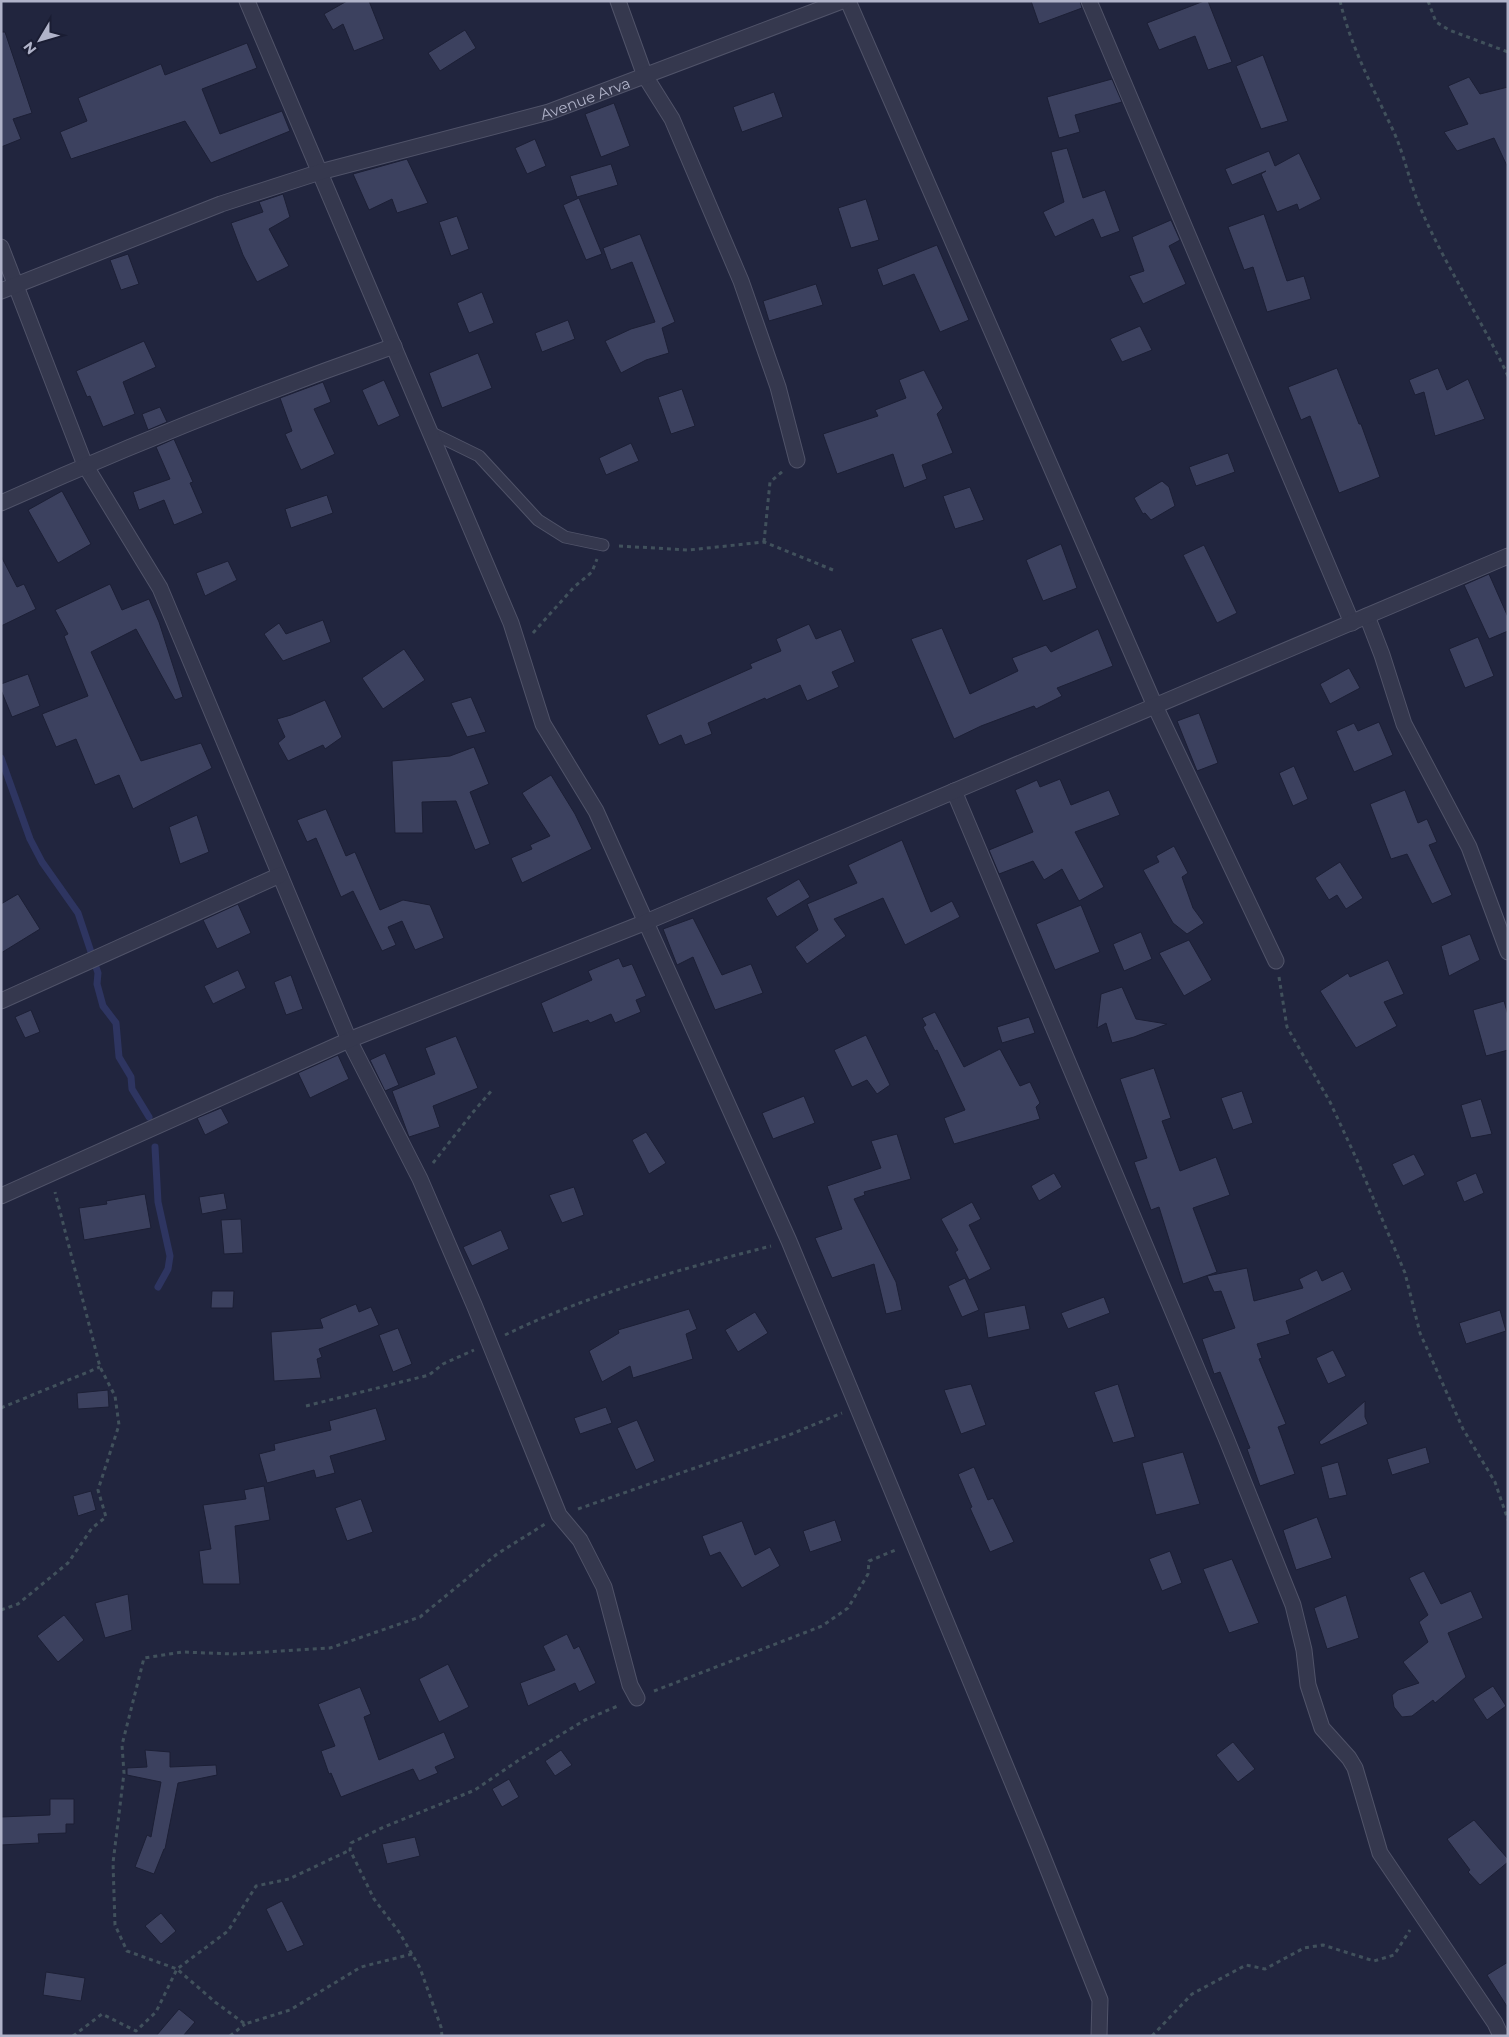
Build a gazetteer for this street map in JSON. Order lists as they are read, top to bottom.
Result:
{
  "streets": {
    "street": ["Avenue Arva"]
  },
  "north": "bottom left"
}
